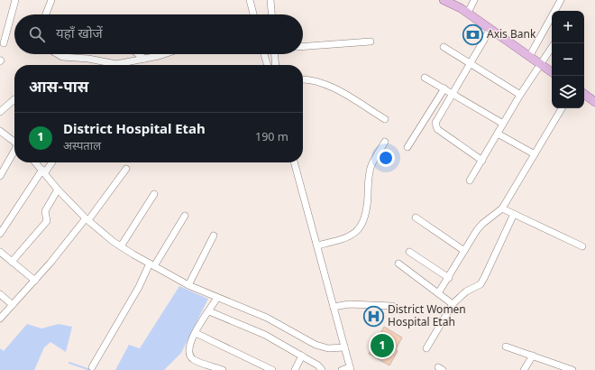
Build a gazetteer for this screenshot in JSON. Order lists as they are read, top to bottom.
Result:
{
  "places": {
    "bank": ["Axis Bank"],
    "hospital": ["District Women Hospital Etah"]
  },
  "page": {
    "map_buttons": ["+", "−"],
    "search": "यहाँ खोजें",
    "heading": "आस-पास",
    "list": [
      {
        "mark": "1",
        "name": "District Hospital Etah",
        "note": "अस्पताल",
        "value": "190 m"
      }
    ],
    "pins": "1"
  }
}
